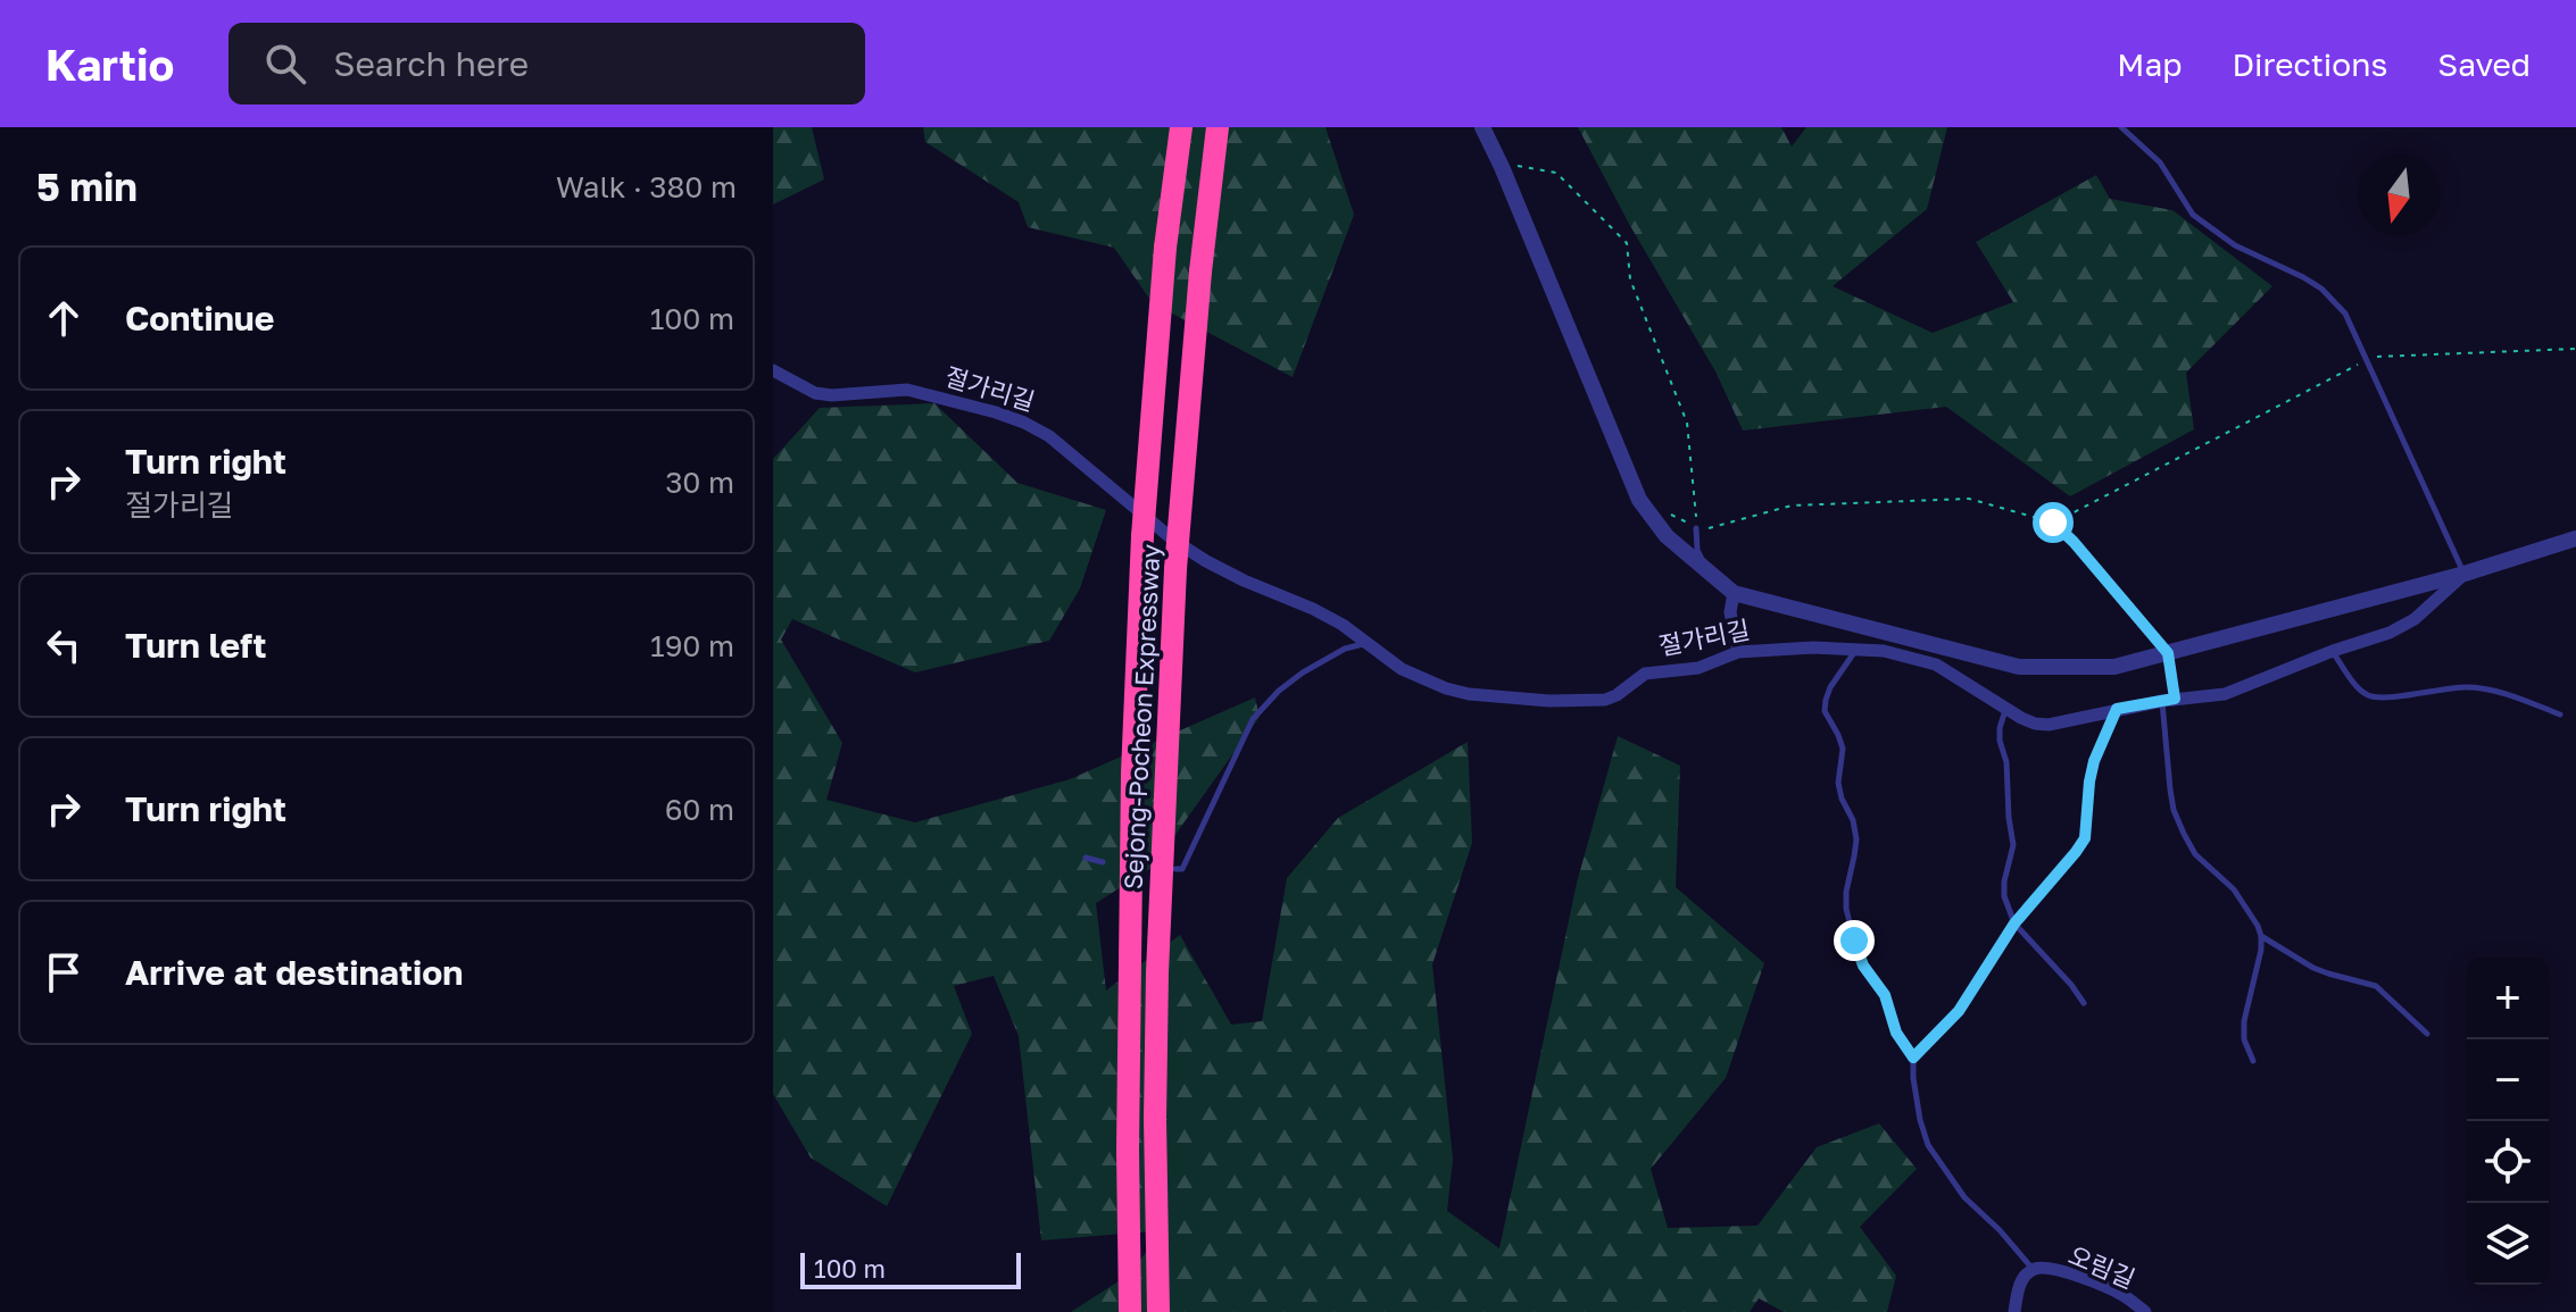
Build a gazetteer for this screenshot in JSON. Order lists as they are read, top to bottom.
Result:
{
  "streets": {
    "highway": ["Sejong-Pocheon Expressway"],
    "street": ["절가리길", "오림길"]
  },
  "scale_bar": "100 m",
  "north": "bottom",
  "page": {
    "header": "Kartio",
    "search": "Search here",
    "nav": ["Map", "Directions", "Saved"],
    "heading": ["5 min", "Walk · 380 m"],
    "list": [
      ["Continue", "100 m"],
      ["Turn right", "절가리길", "30 m"],
      ["Turn left", "190 m"],
      ["Turn right", "60 m"],
      "Arrive at destination"
    ],
    "map_buttons": ["+", "−"],
    "scale": "100 m"
  }
}
